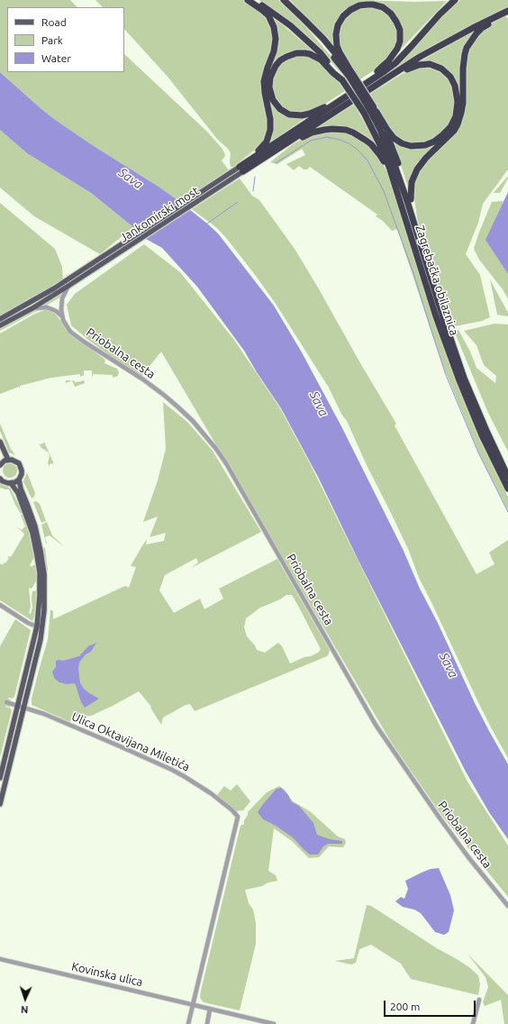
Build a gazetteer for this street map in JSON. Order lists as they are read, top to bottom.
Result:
{
  "streets": {
    "highway": ["Zagrebačka obilaznica"],
    "main road": ["Jankomirski most"],
    "street": ["Priobalna cesta", "Ulica Oktavijana Miletića", "Kovinska ulica"]
  },
  "crossings": [
    ["Ulica Oktavijana Miletića", "Kovinska ulica"]
  ],
  "water": ["Sava"],
  "legend": ["Road", "Park", "Water"],
  "scale_bar": "200 m",
  "north": "bottom"
}
